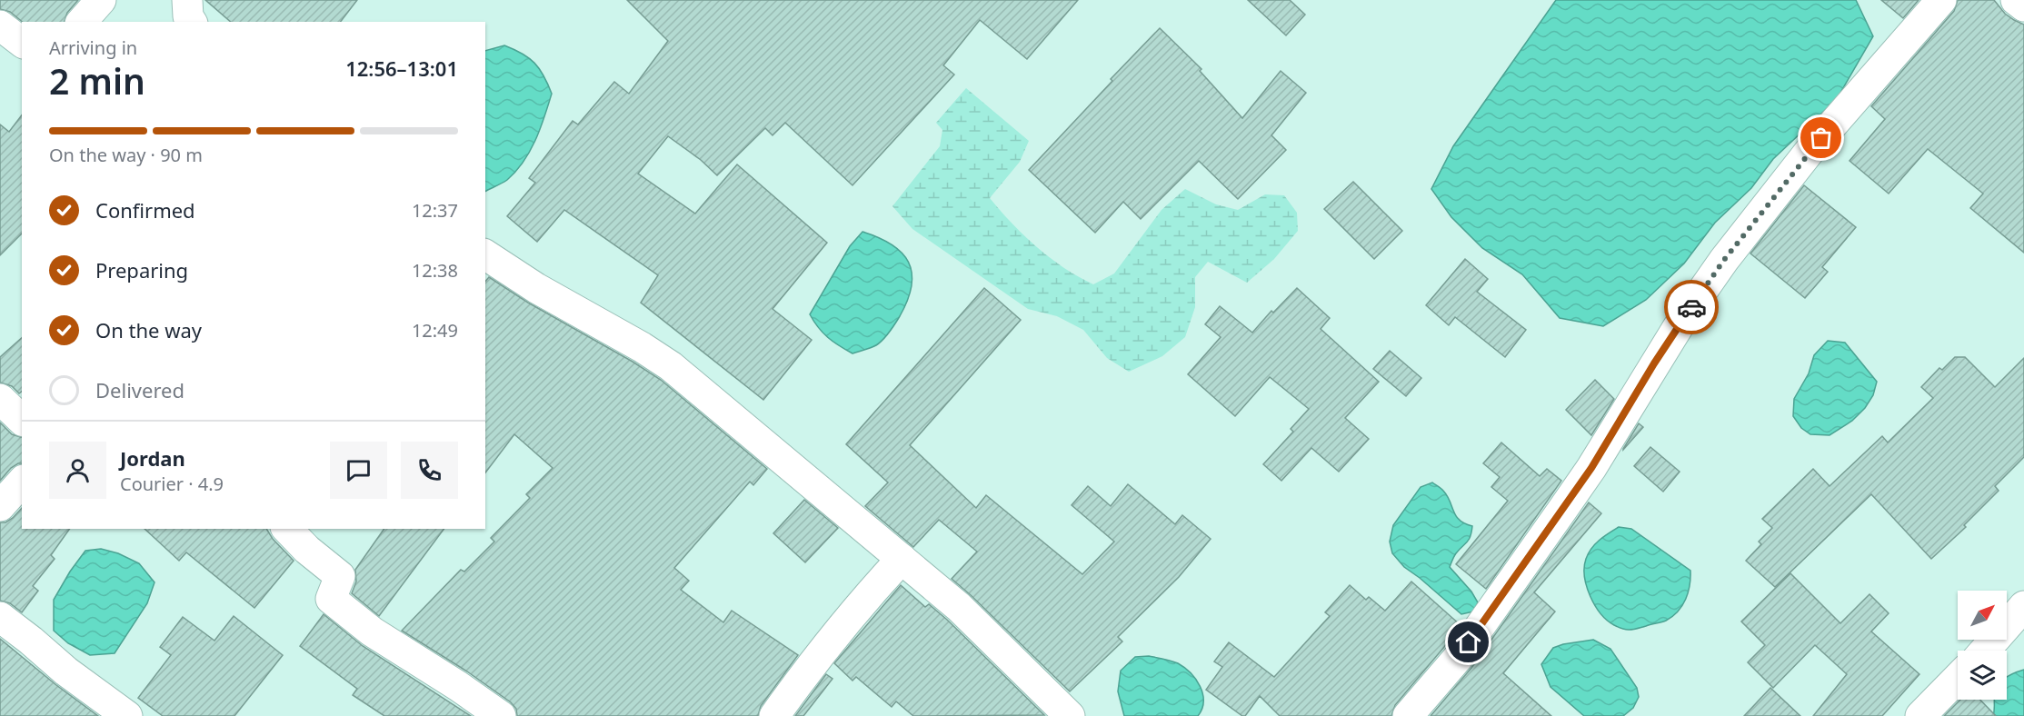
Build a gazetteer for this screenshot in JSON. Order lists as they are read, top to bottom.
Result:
{
  "north": "top right",
  "page": {
    "heading": ["2 min", "Arriving in", "12:56–13:01"],
    "panel": ["Jordan", "Courier · 4.9"],
    "bar": "On the way · 90 m",
    "list": [
      ["Confirmed", "12:37"],
      ["Preparing", "12:38"],
      ["On the way", "12:49"],
      "Delivered"
    ]
  }
}
